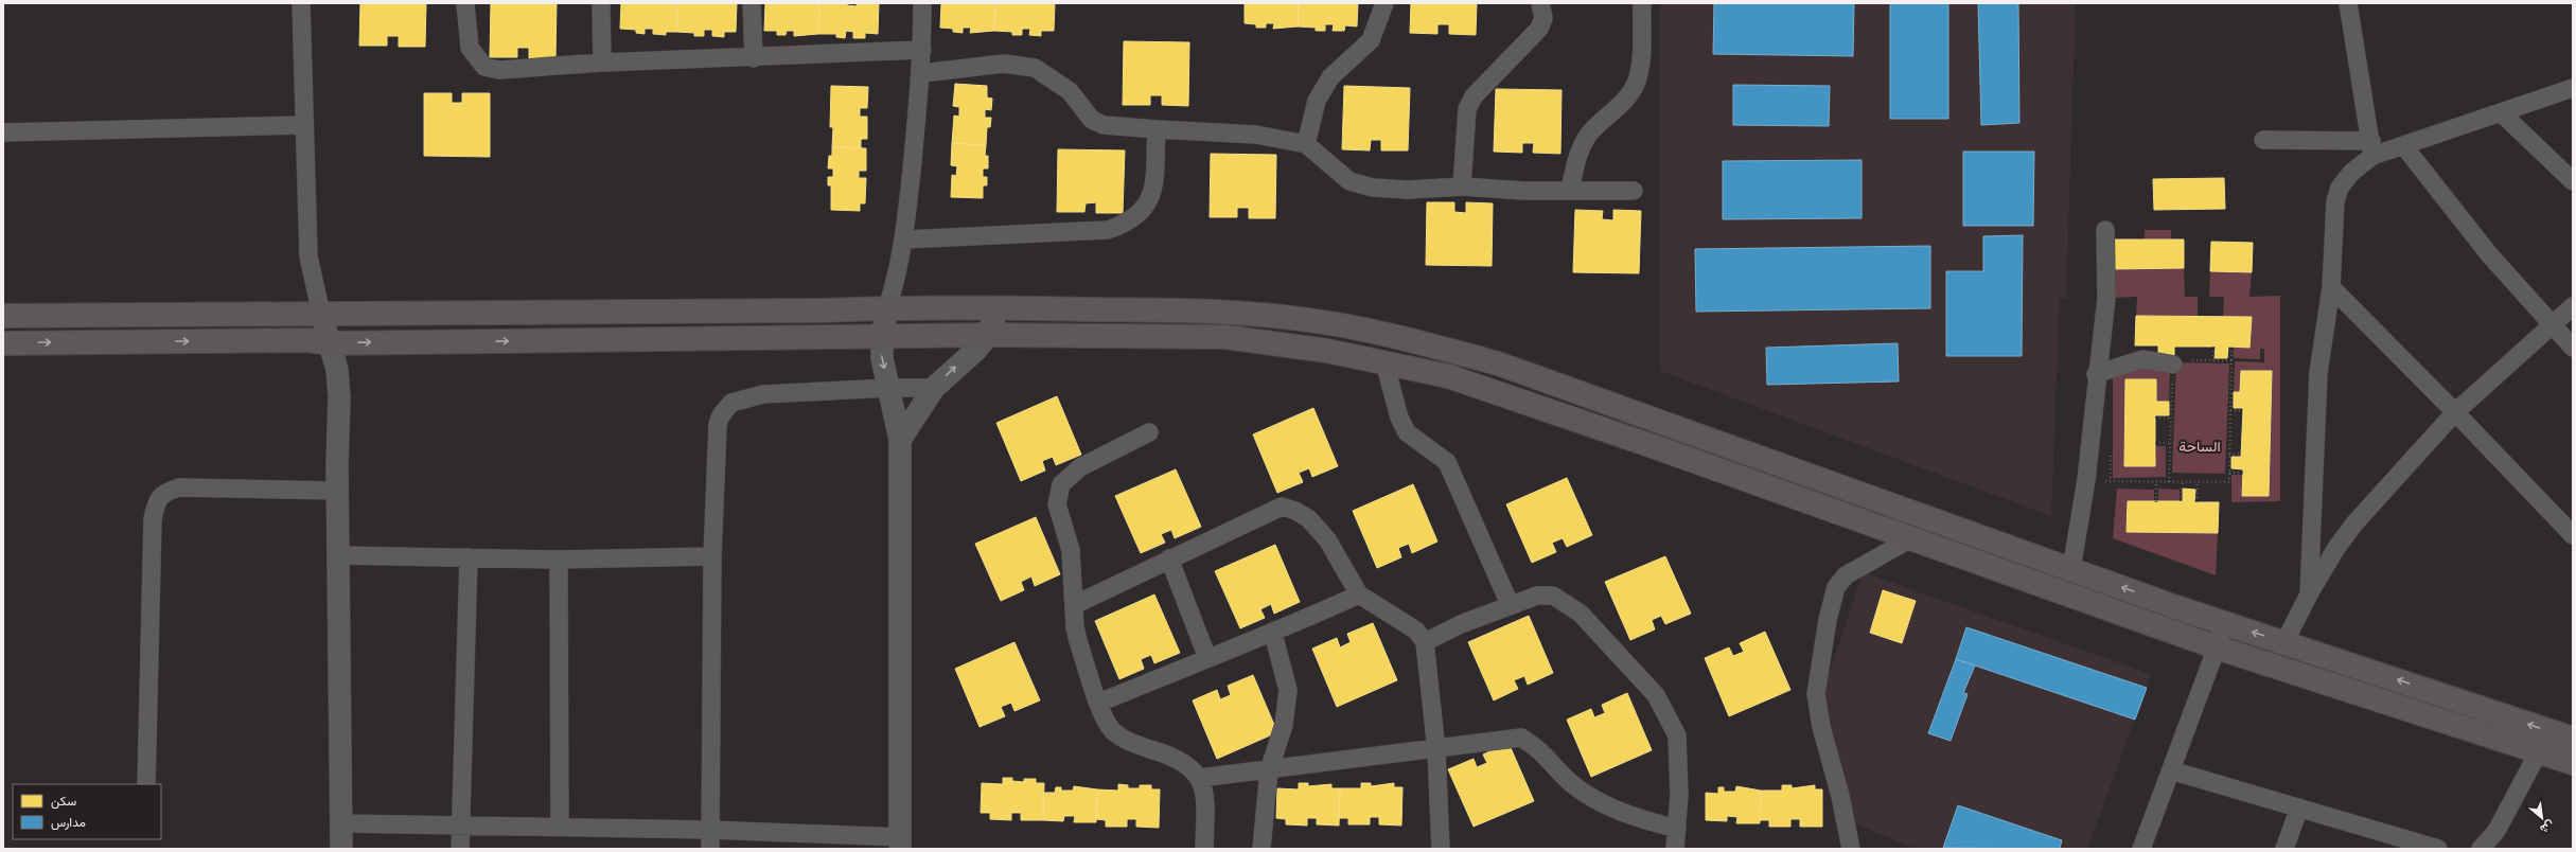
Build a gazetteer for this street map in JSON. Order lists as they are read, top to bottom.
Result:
{
  "parks": ["الساحة"],
  "legend": ["سكن", "مدارس"],
  "north": "bottom right"
}
